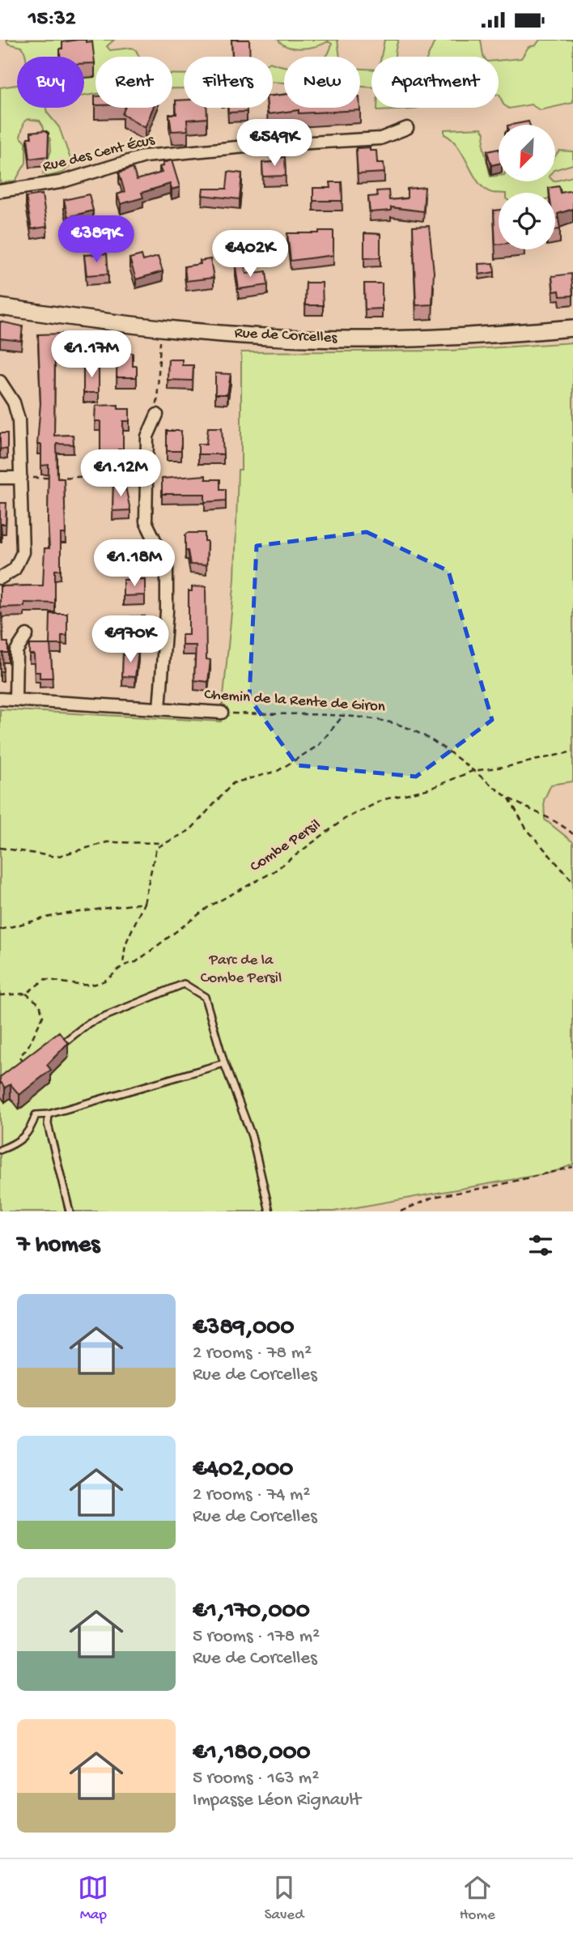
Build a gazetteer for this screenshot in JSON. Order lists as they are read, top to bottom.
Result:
{
  "streets": {
    "main road": ["Rue de Corcelles"],
    "street": ["Rue des Cent Écus", "Chemin de la Rente de Giron"],
    "path": ["Combe Persil"]
  },
  "crossings": [
    ["Chemin de la Rente de Giron", "Combe Persil"]
  ],
  "parks": ["Parc de la Combe Persil"],
  "north": "bottom left",
  "page": {
    "status": "15:32",
    "chip": [
      "Buy",
      "Rent",
      "Filters",
      "New",
      "Apartment"
    ],
    "price": [
      "€549K",
      "€389K",
      "€402K",
      "€1.17M",
      "€1.12M",
      "€1.18M",
      "€970K"
    ],
    "heading": "7 homes",
    "list": [
      {
        "name": "€389,000",
        "note": "2 rooms · 78 m² · Rue de Corcelles"
      },
      {
        "name": "€402,000",
        "note": "2 rooms · 74 m² · Rue de Corcelles"
      },
      {
        "name": "€1,170,000",
        "note": "5 rooms · 178 m² · Rue de Corcelles"
      },
      {
        "name": "€1,180,000",
        "note": "5 rooms · 163 m² · Impasse Léon Rignault"
      }
    ],
    "tabs": ["Map", "Saved", "Home"]
  }
}
